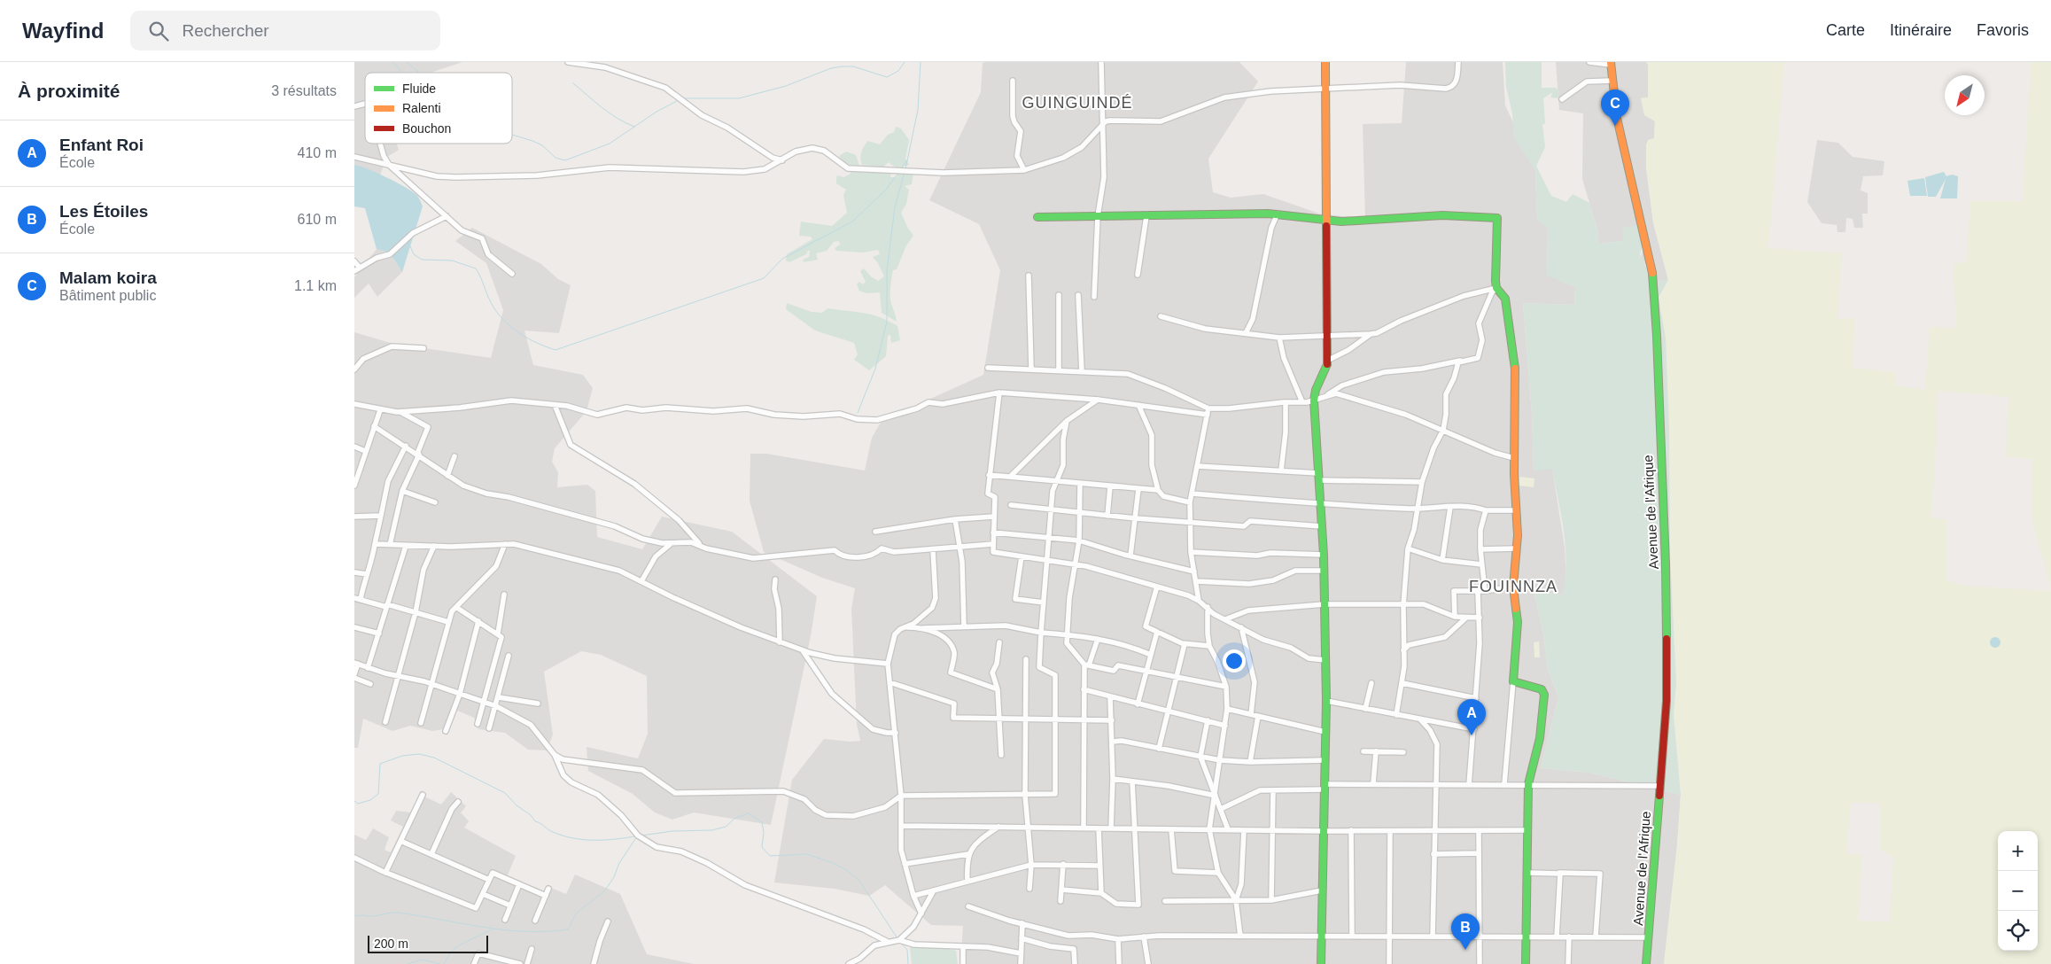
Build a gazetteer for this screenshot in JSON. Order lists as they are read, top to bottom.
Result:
{
  "streets": {
    "street": ["Avenue de l'Afrique"]
  },
  "districts": ["GUINGUINDÉ", "FOUINNZA"],
  "legend": ["Fluide", "Ralenti", "Bouchon"],
  "scale_bar": "200 m",
  "north": "bottom left",
  "page": {
    "header": "Wayfind",
    "search": "Rechercher",
    "nav": ["Carte", "Itinéraire", "Favoris"],
    "heading": ["À proximité", "3 résultats"],
    "pins": ["C", "A", "B"],
    "list": [
      {
        "mark": "A",
        "name": "Enfant Roi",
        "note": "École",
        "value": "410 m"
      },
      {
        "mark": "B",
        "name": "Les Étoiles",
        "note": "École",
        "value": "610 m"
      },
      {
        "mark": "C",
        "name": "Malam koira",
        "note": "Bâtiment public",
        "value": "1.1 km"
      }
    ],
    "map_buttons": ["+", "−"],
    "scale": "200 m"
  }
}
